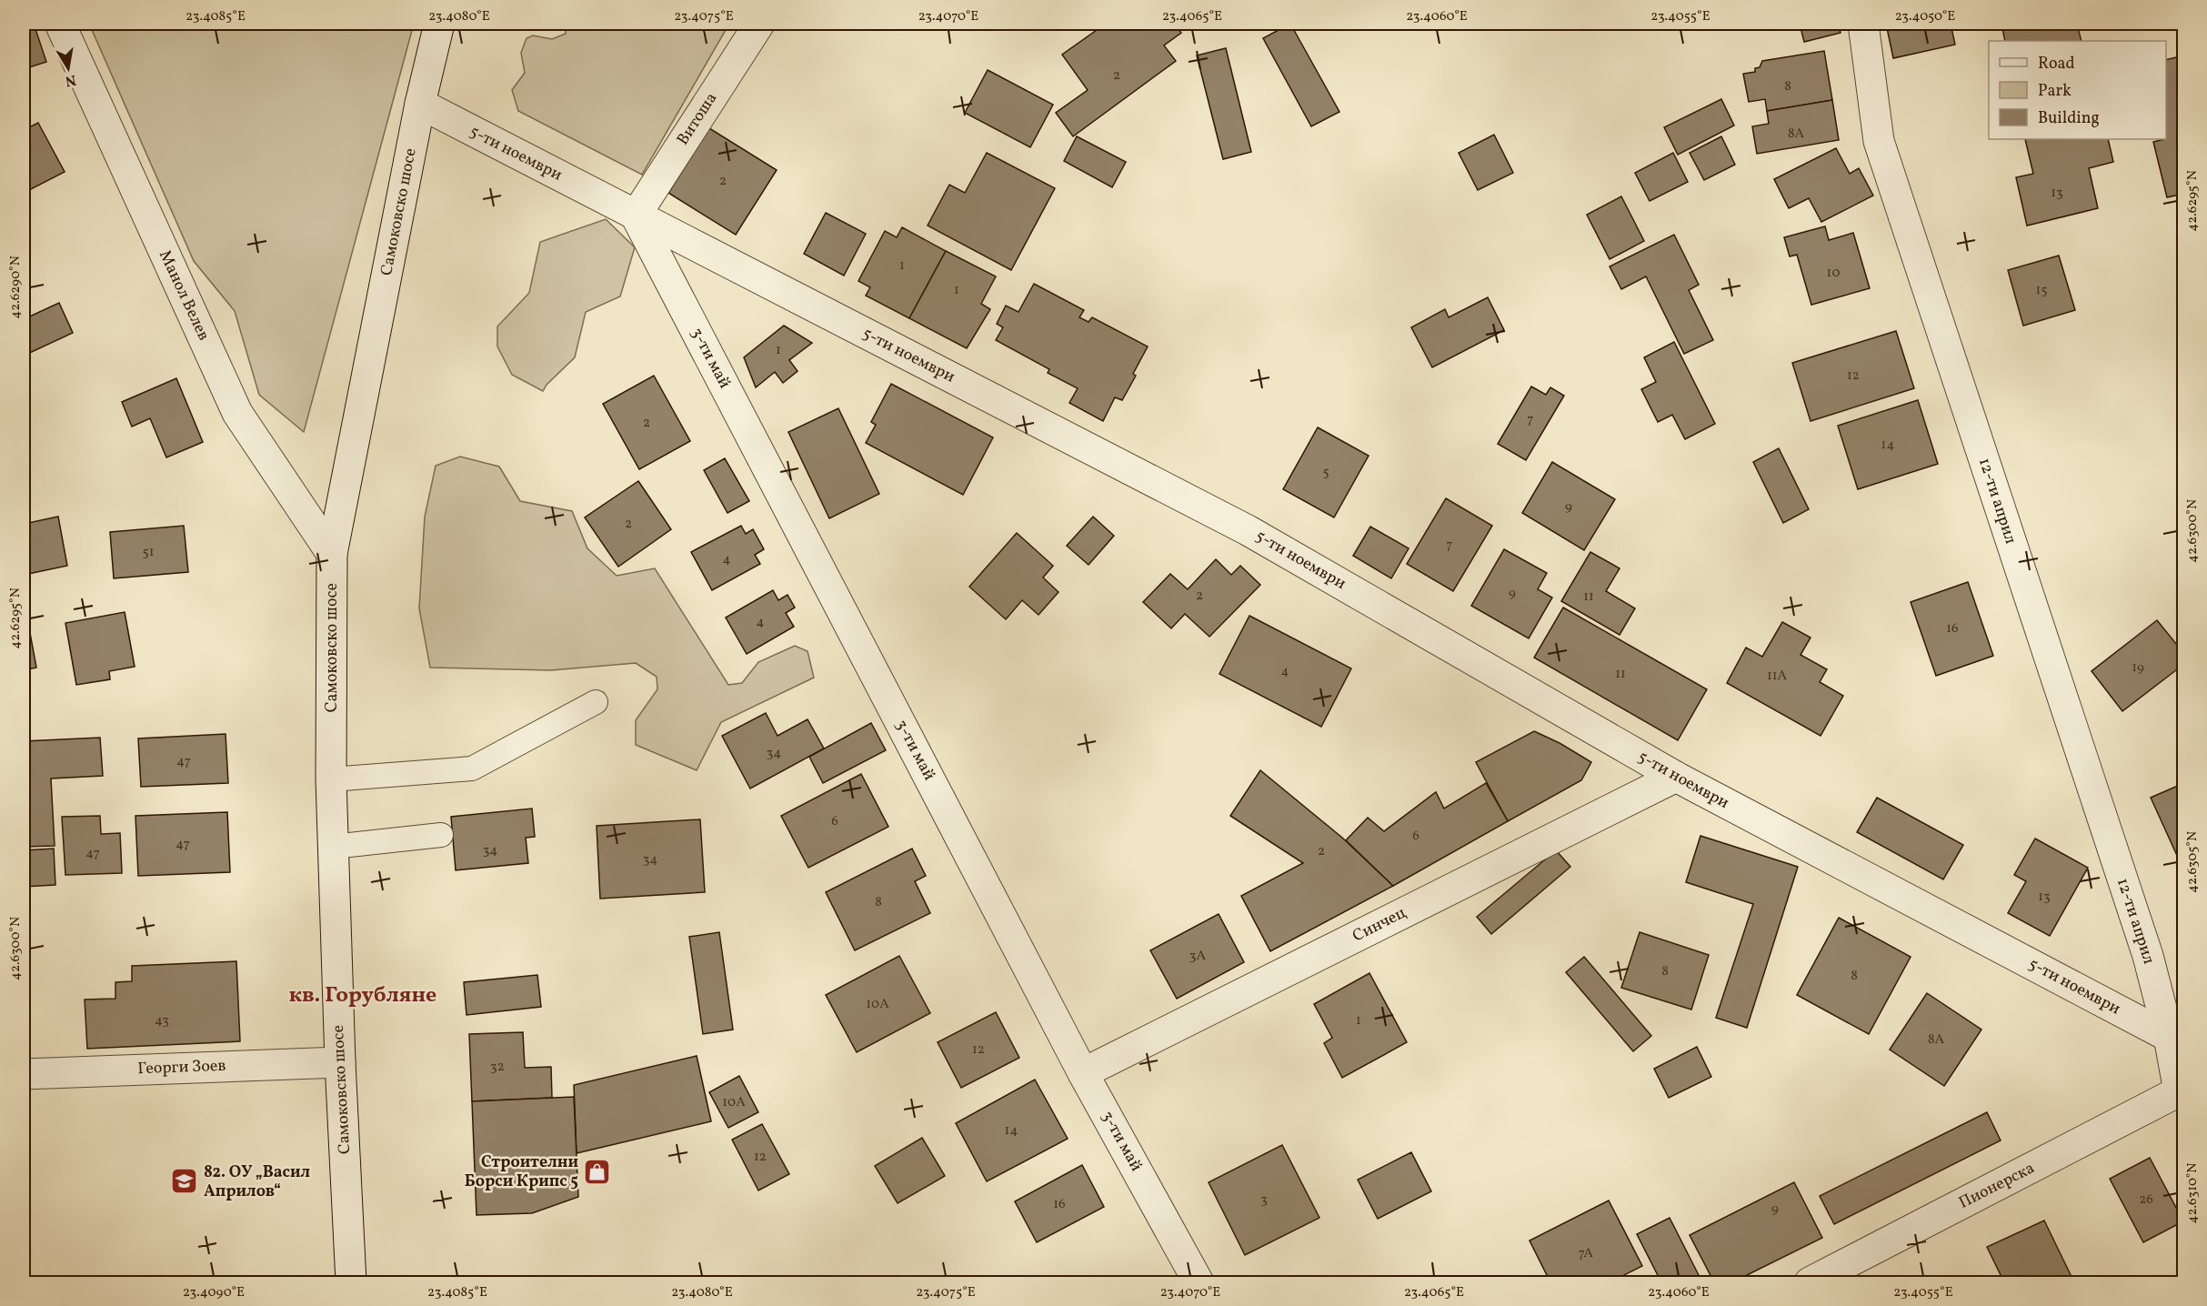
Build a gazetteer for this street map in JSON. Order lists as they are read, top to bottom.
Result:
{
  "streets": {
    "street": [
      "Витоша",
      "5-ти ноември",
      "Самоковско шосе",
      "Манол Велев",
      "3-ти май",
      "12-ти април",
      "Синчец",
      "Георги Зоев",
      "Пионерска"
    ]
  },
  "crossings": [
    ["Витоша", "5-ти ноември"],
    ["Витоша", "3-ти май"],
    ["5-ти ноември", "Самоковско шосе"],
    ["5-ти ноември", "3-ти май"],
    ["5-ти ноември", "12-ти април"],
    ["5-ти ноември", "Синчец"],
    ["Самоковско шосе", "Манол Велев"],
    ["Самоковско шосе", "Георги Зоев"],
    ["3-ти май", "Синчец"]
  ],
  "districts": ["кв. Горубляне"],
  "places": {
    "shop": ["Строителни Борси Крипс 5"],
    "school or university": ["82. ОУ „Васил Априлов“"]
  },
  "house_numbers": [
    "2",
    "8",
    "8А",
    "2",
    "13",
    "1",
    "10",
    "1",
    "15",
    "1",
    "12",
    "7",
    "2",
    "14",
    "5",
    "9",
    "2",
    "7",
    "51",
    "4",
    "9",
    "2",
    "11",
    "4",
    "16",
    "19",
    "4",
    "11",
    "11А",
    "34",
    "47",
    "6",
    "6",
    "47",
    "34",
    "2",
    "47",
    "34",
    "13",
    "8",
    "3А",
    "8",
    "8",
    "10А",
    "43",
    "1",
    "8А",
    "12",
    "32",
    "10А",
    "14",
    "12",
    "3",
    "26",
    "16",
    "9",
    "7А"
  ],
  "legend": ["Road", "Park", "Building"],
  "north": "bottom",
  "coordinates": [
    "23.4085°E",
    "23.4080°E",
    "23.4075°E",
    "23.4070°E",
    "23.4065°E",
    "23.4060°E",
    "23.4055°E",
    "23.4050°E",
    "42.6295°N",
    "42.6290°N",
    "42.6300°N",
    "42.6305°N",
    "42.6310°N",
    "23.4090°E"
  ]
}
